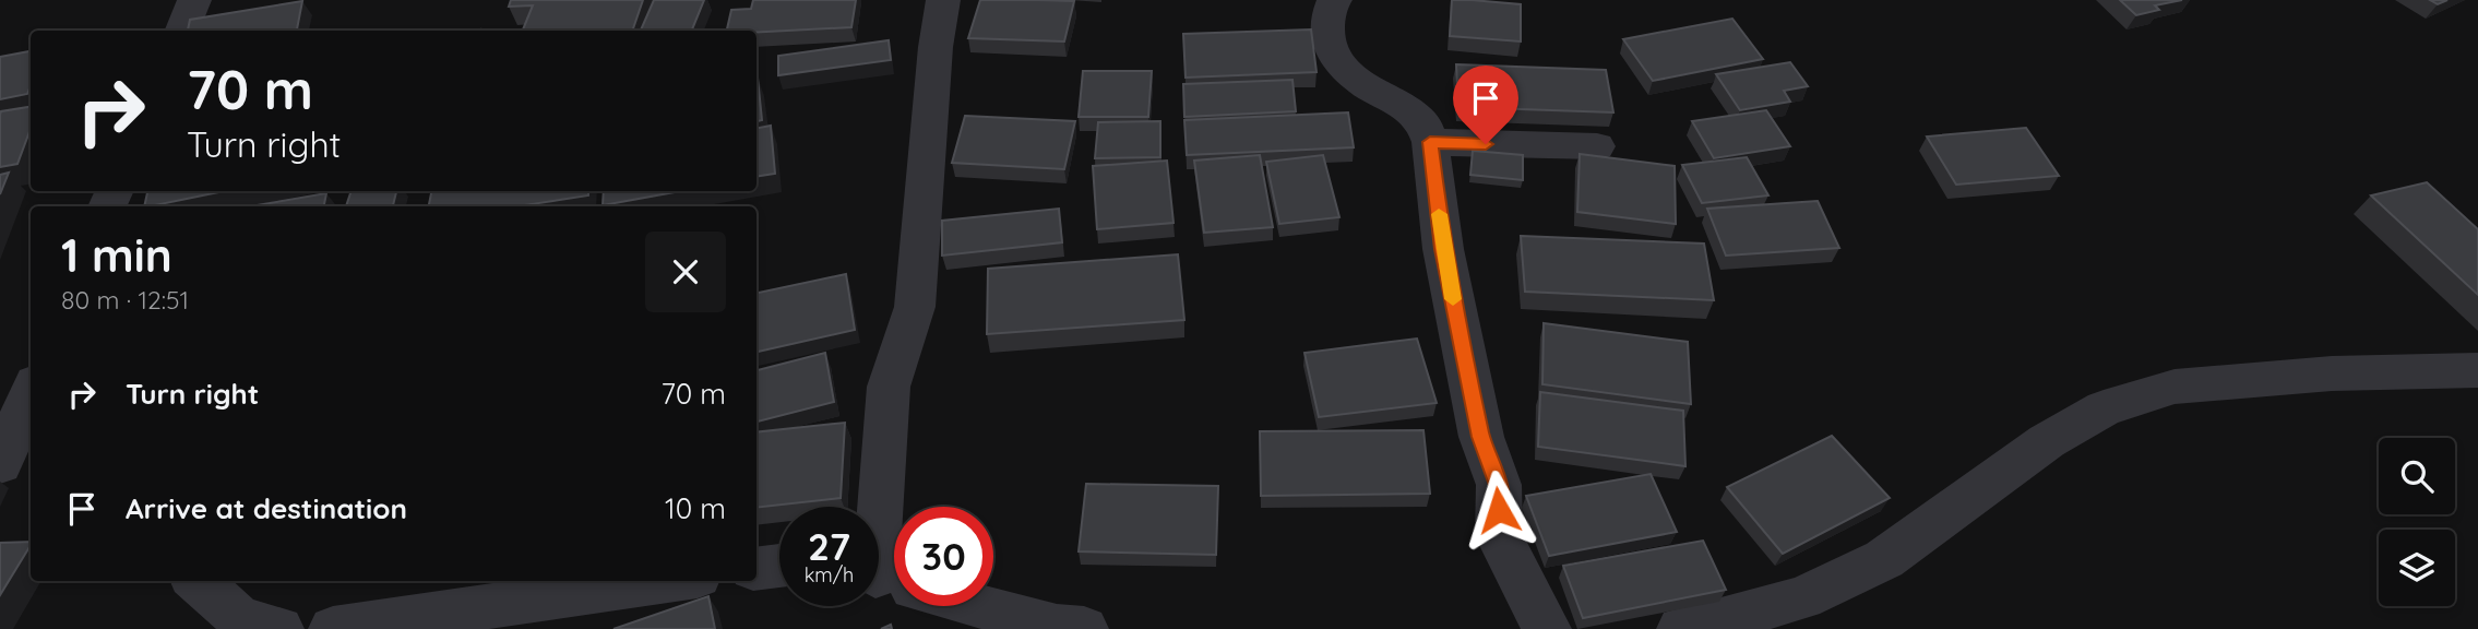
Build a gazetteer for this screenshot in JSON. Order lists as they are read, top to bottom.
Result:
{
  "page": {
    "turn": ["70 m", "Turn right"],
    "heading": ["1 min", "80 m · 12:51"],
    "list": [
      {
        "name": "Turn right",
        "value": "70 m"
      },
      {
        "name": "Arrive at destination",
        "value": "10 m"
      }
    ],
    "speed": "27 km/h",
    "limit": "30"
  }
}
